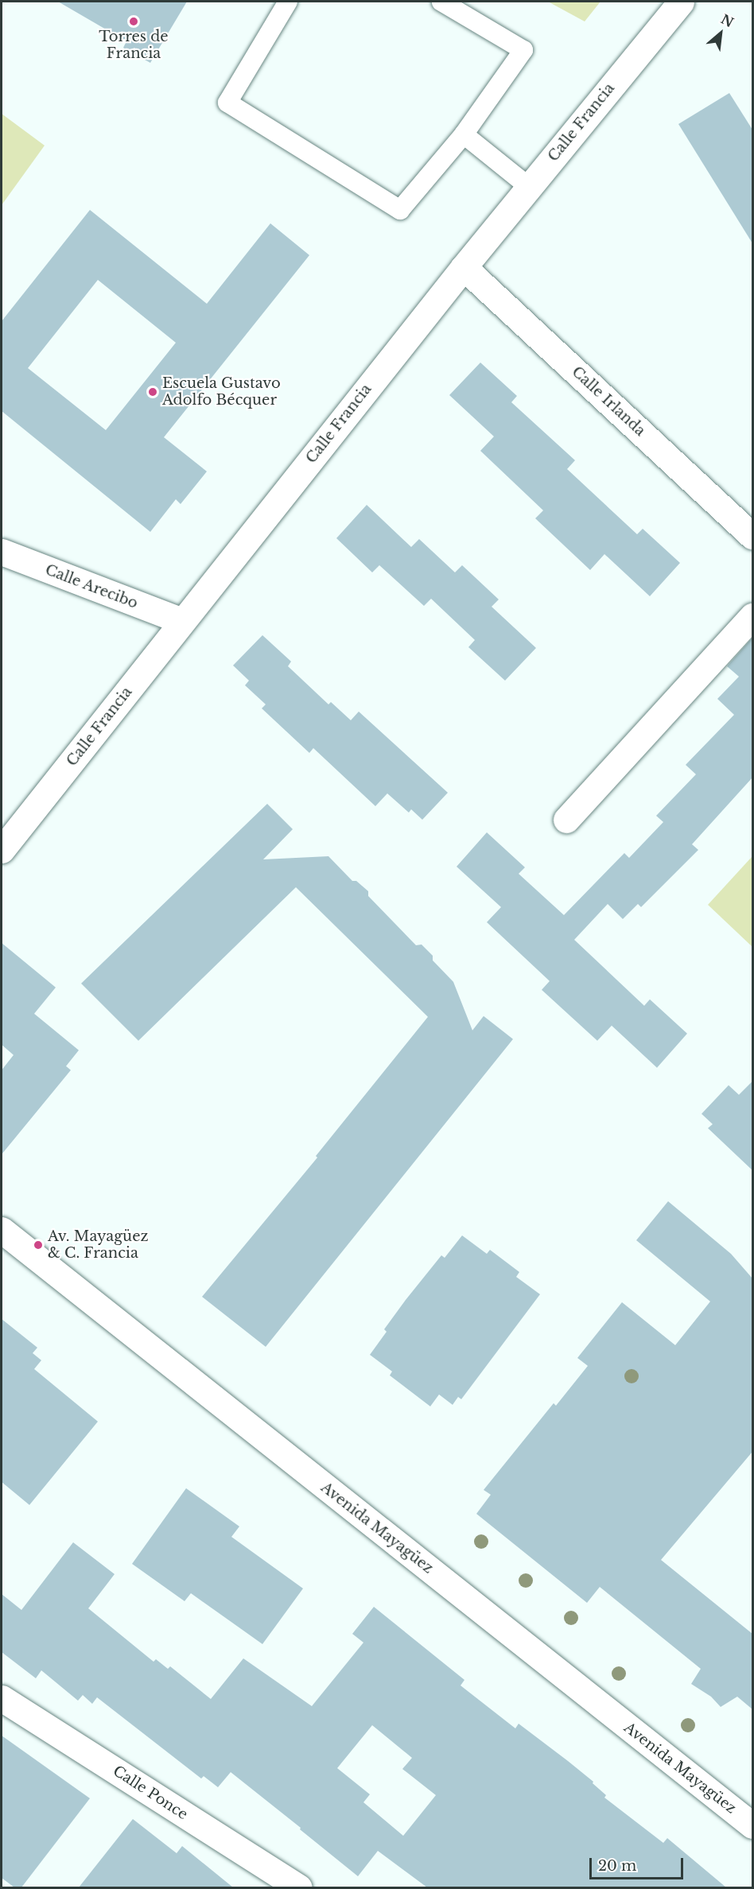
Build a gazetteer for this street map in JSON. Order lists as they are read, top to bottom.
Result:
{
  "streets": {
    "street": [
      "Calle Francia",
      "Calle Irlanda",
      "Calle Arecibo",
      "Avenida Mayagüez",
      "Calle Ponce"
    ]
  },
  "crossings": [
    ["Calle Francia", "Calle Irlanda"],
    ["Calle Francia", "Calle Arecibo"]
  ],
  "places": ["Torres de Francia", "Escuela Gustavo Adolfo Bécquer", "Av. Mayagüez & C. Francia"],
  "scale_bar": "20 m",
  "north": "top right"
}
